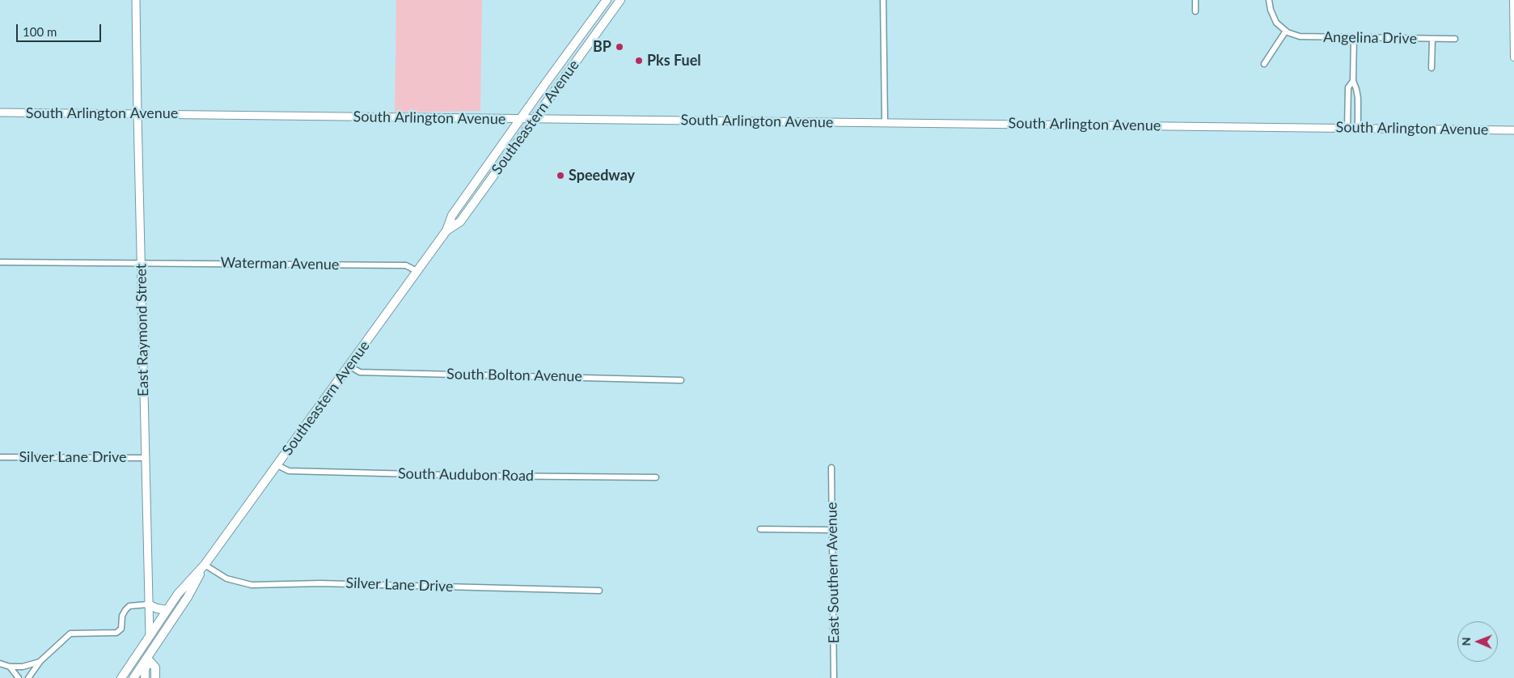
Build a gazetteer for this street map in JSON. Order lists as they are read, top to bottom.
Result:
{
  "streets": {
    "main road": ["South Arlington Avenue", "Southeastern Avenue", "East Raymond Street"],
    "street": [
      "Angelina Drive",
      "Waterman Avenue",
      "South Bolton Avenue",
      "Silver Lane Drive",
      "South Audubon Road",
      "East Southern Avenue"
    ]
  },
  "crossings": [
    ["South Arlington Avenue", "Southeastern Avenue"],
    ["South Arlington Avenue", "East Raymond Street"],
    ["Southeastern Avenue", "Waterman Avenue"],
    ["Southeastern Avenue", "East Raymond Street"],
    ["Southeastern Avenue", "South Bolton Avenue"],
    ["Southeastern Avenue", "Silver Lane Drive"],
    ["Southeastern Avenue", "South Audubon Road"],
    ["Waterman Avenue", "East Raymond Street"],
    ["East Raymond Street", "Silver Lane Drive"]
  ],
  "places": ["BP", "Pks Fuel", "Speedway"],
  "scale_bar": "100 m",
  "north": "left"
}
